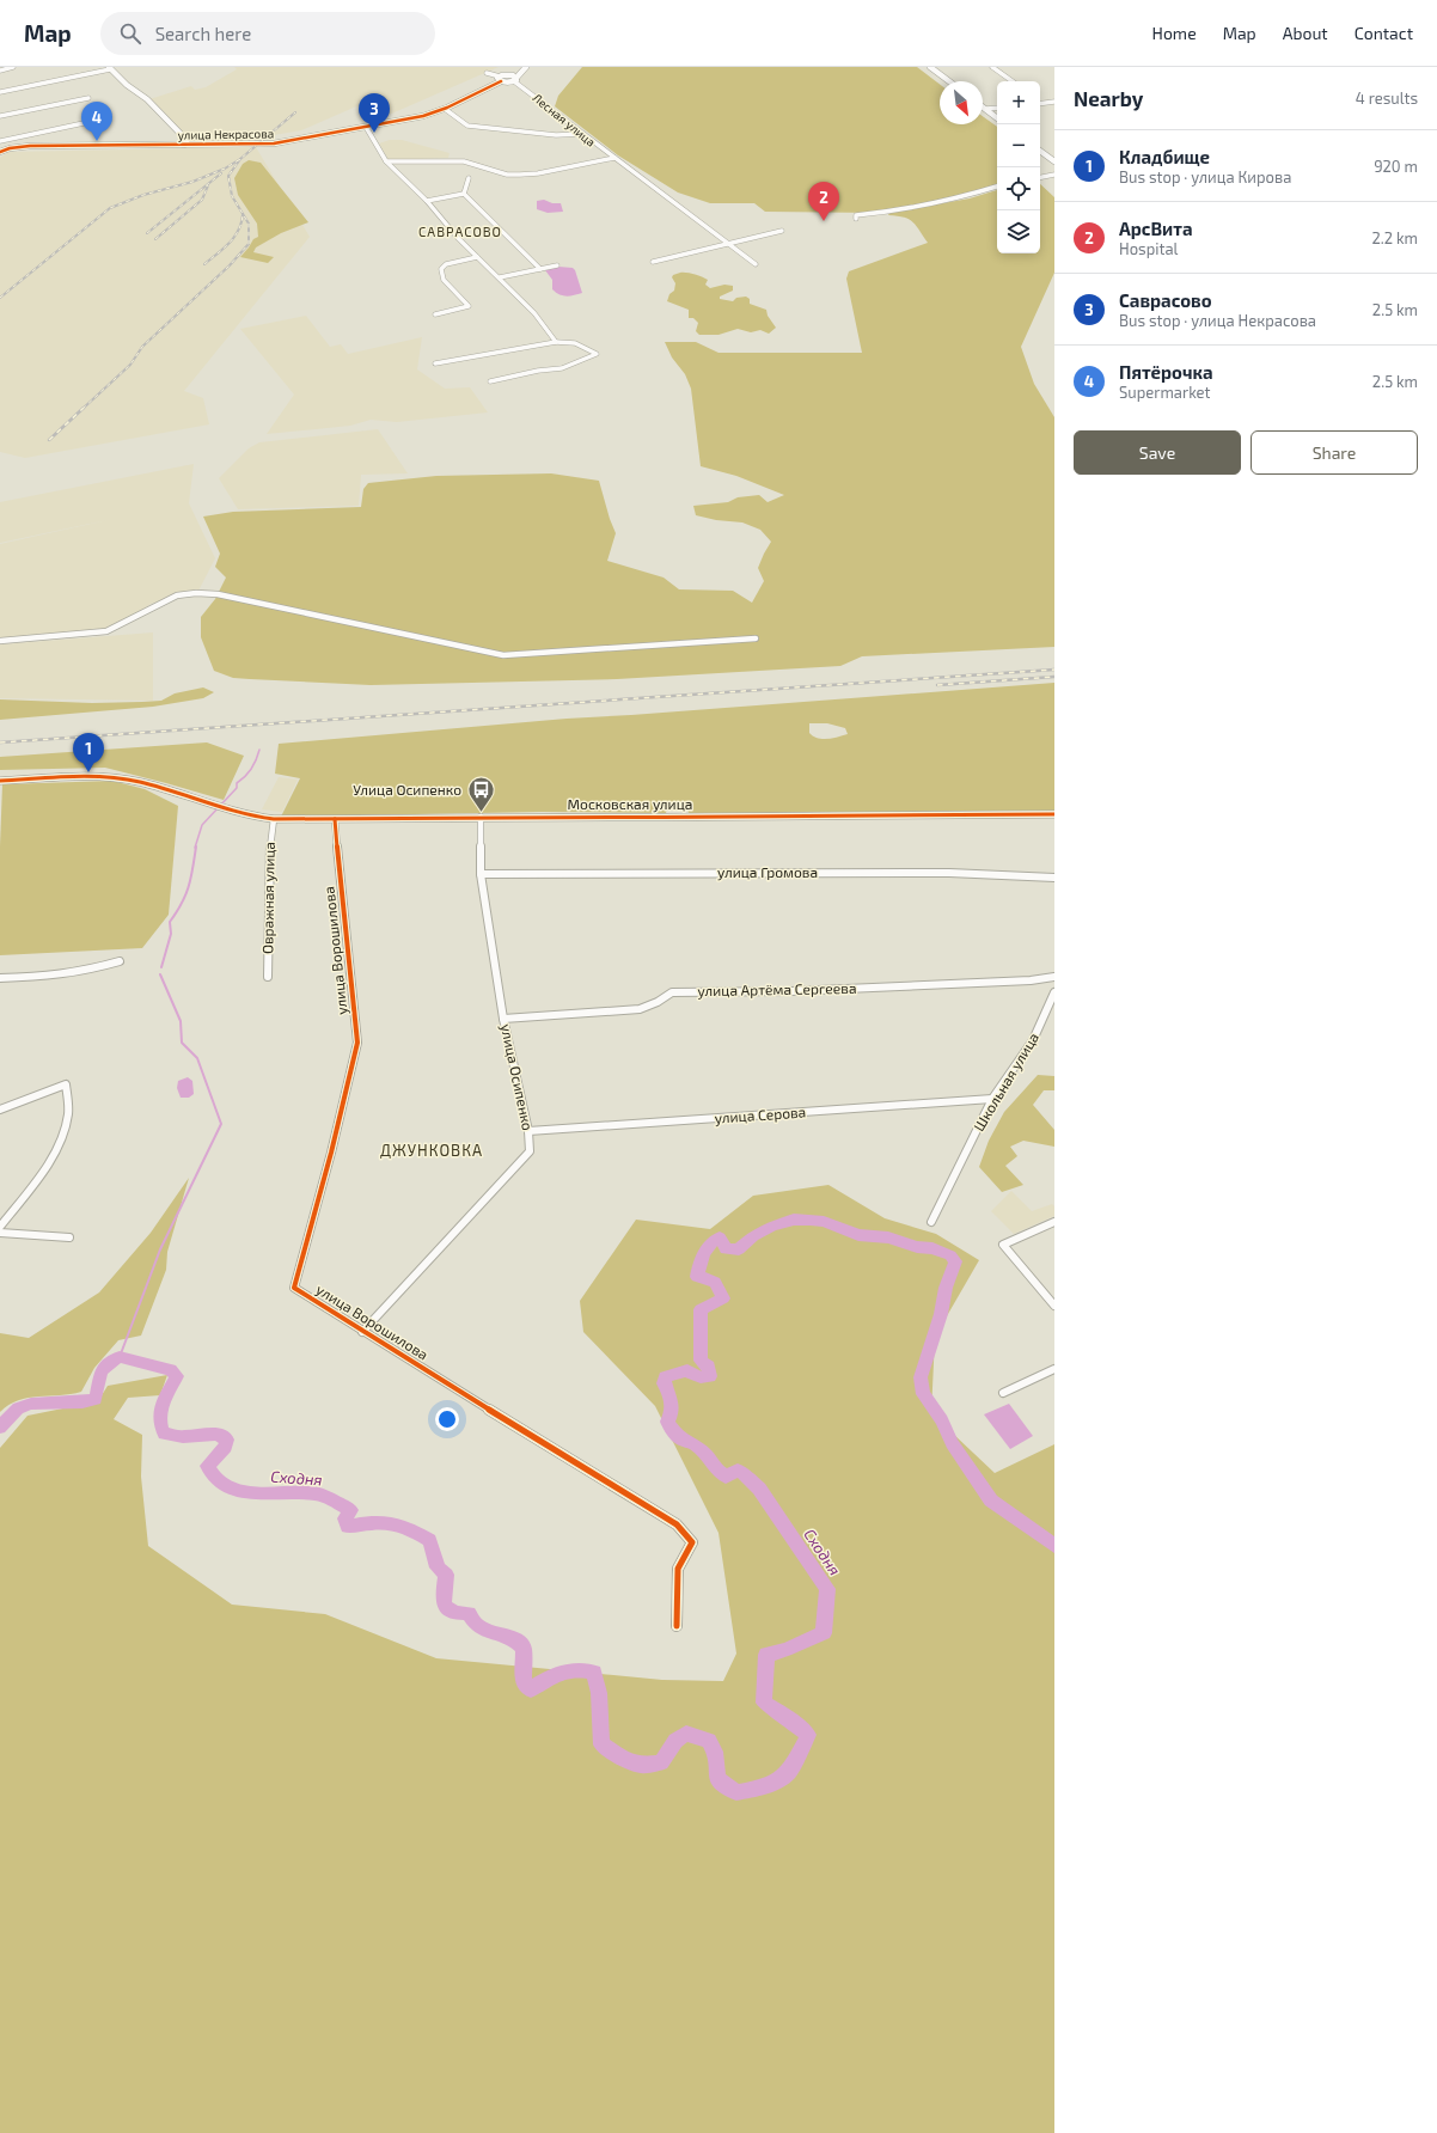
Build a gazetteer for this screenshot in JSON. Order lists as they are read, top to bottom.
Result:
{
  "streets": {
    "street": [
      "Лесная улица",
      "улица Некрасова",
      "Московская улица",
      "улица Громова",
      "Овражная улица",
      "улица Ворошилова",
      "улица Артёма Сергеева",
      "улица Осипенко",
      "Школьная улица",
      "улица Серова"
    ]
  },
  "crossings": [
    ["Московская улица", "Овражная улица"],
    ["Московская улица", "улица Ворошилова"],
    ["Московская улица", "улица Осипенко"],
    ["улица Громова", "улица Осипенко"],
    ["улица Ворошилова", "улица Осипенко"],
    ["улица Артёма Сергеева", "улица Осипенко"],
    ["улица Осипенко", "улица Серова"],
    ["Школьная улица", "улица Серова"]
  ],
  "districts": ["САВРАСОВО", "ДЖУНКОВКА"],
  "water": ["Сходня"],
  "places": {
    "bus stop": ["Улица Осипенко"]
  },
  "north": "bottom right",
  "page": {
    "header": "Map",
    "search": "Search here",
    "nav": [
      "Home",
      "Map",
      "About",
      "Contact"
    ],
    "heading": ["Nearby", "4 results"],
    "map_buttons": ["+", "−"],
    "pins": [
      "3",
      "4",
      "2",
      "1"
    ],
    "list": [
      {
        "mark": "1",
        "name": "Кладбище",
        "note": "Bus stop · улица Кирова",
        "value": "920 m"
      },
      {
        "mark": "2",
        "name": "АрсВита",
        "note": "Hospital",
        "value": "2.2 km"
      },
      {
        "mark": "3",
        "name": "Саврасово",
        "note": "Bus stop · улица Некрасова",
        "value": "2.5 km"
      },
      {
        "mark": "4",
        "name": "Пятёрочка",
        "note": "Supermarket",
        "value": "2.5 km"
      }
    ],
    "buttons": ["Save", "Share"]
  }
}
